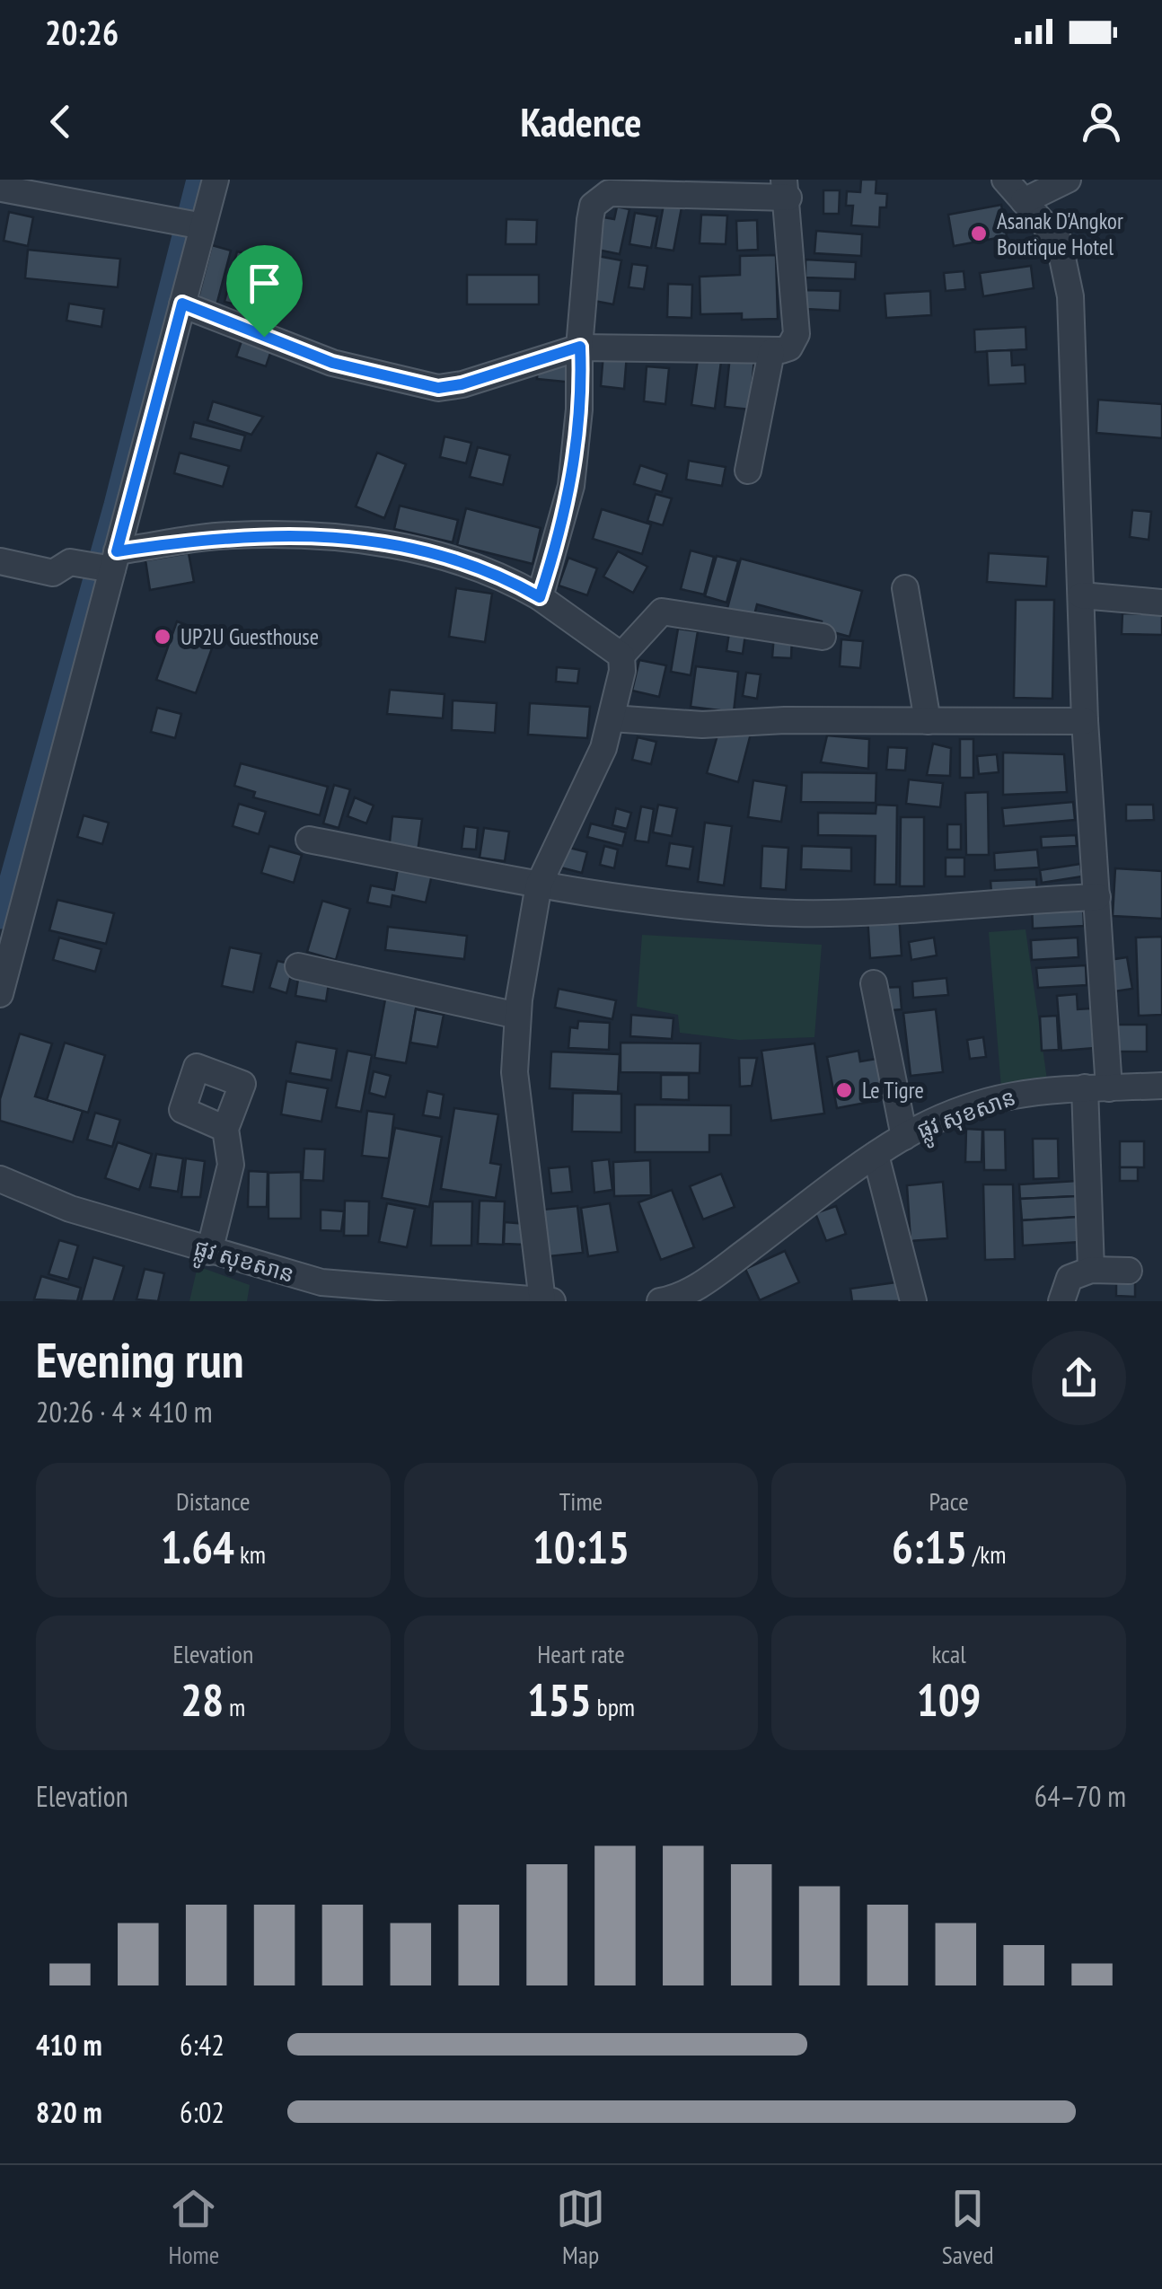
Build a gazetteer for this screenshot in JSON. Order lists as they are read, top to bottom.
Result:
{
  "streets": {
    "street": ["ផ្លូវ សុខសាន"]
  },
  "places": ["Asanak D'Angkor Boutique Hotel", "UP2U Guesthouse", "Le Tigre"],
  "page": {
    "status": "20:26",
    "header": "Kadence",
    "heading": ["Evening run", "20:26 · 4 × 410 m"],
    "stats": [
      ["Distance", "1.64 km"],
      ["Time", "10:15"],
      ["Pace", "6:15 /km"],
      ["Elevation", "28 m"],
      ["Heart rate", "155 bpm"],
      ["kcal", "109"]
    ],
    "chart": ["Elevation", "64–70 m"],
    "list": [
      {
        "name": "410 m",
        "note": "6:42"
      },
      {
        "name": "820 m",
        "note": "6:02"
      }
    ],
    "tabs": ["Home", "Map", "Saved"]
  }
}
